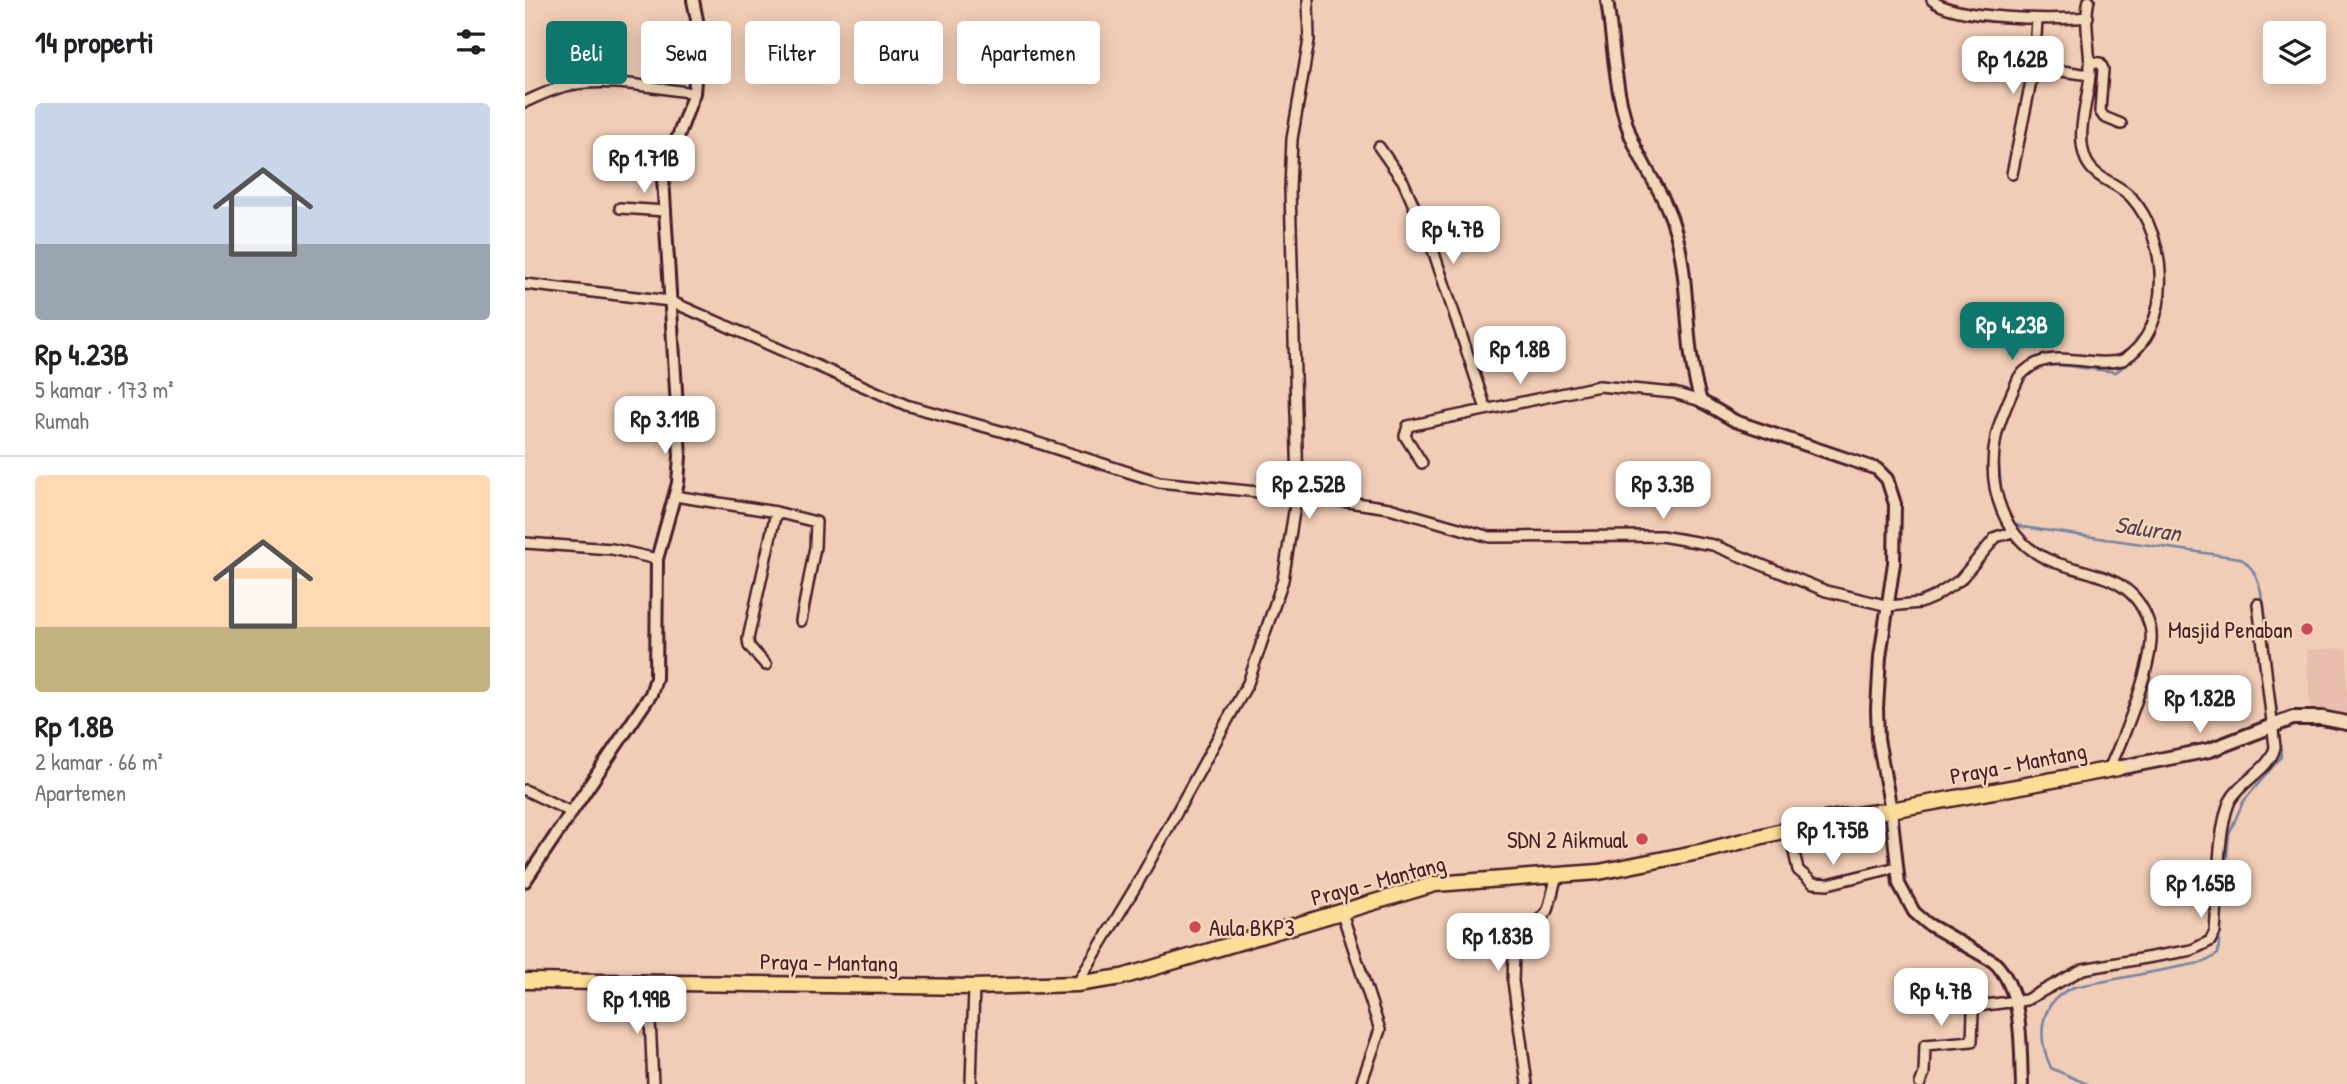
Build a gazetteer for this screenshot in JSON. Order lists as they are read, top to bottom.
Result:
{
  "streets": {
    "main road": ["Praya - Mantang"]
  },
  "water": ["Saluran"],
  "places": ["Masjid Penaban", "SDN 2 Aikmual", "Aula BKP3"],
  "page": {
    "heading": "14 properti",
    "chip": [
      "Beli",
      "Sewa",
      "Filter",
      "Baru",
      "Apartemen"
    ],
    "price": [
      "Rp 1.62B",
      "Rp 1.71B",
      "Rp 4.7B",
      "Rp 4.23B",
      "Rp 1.8B",
      "Rp 3.11B",
      "Rp 2.52B",
      "Rp 3.3B",
      "Rp 1.82B",
      "Rp 1.75B",
      "Rp 1.65B",
      "Rp 1.83B",
      "Rp 4.7B",
      "Rp 1.99B"
    ],
    "list": [
      {
        "name": "Rp 4.23B",
        "note": "5 kamar · 173 m² · Rumah"
      },
      {
        "name": "Rp 1.8B",
        "note": "2 kamar · 66 m² · Apartemen"
      }
    ]
  }
}
